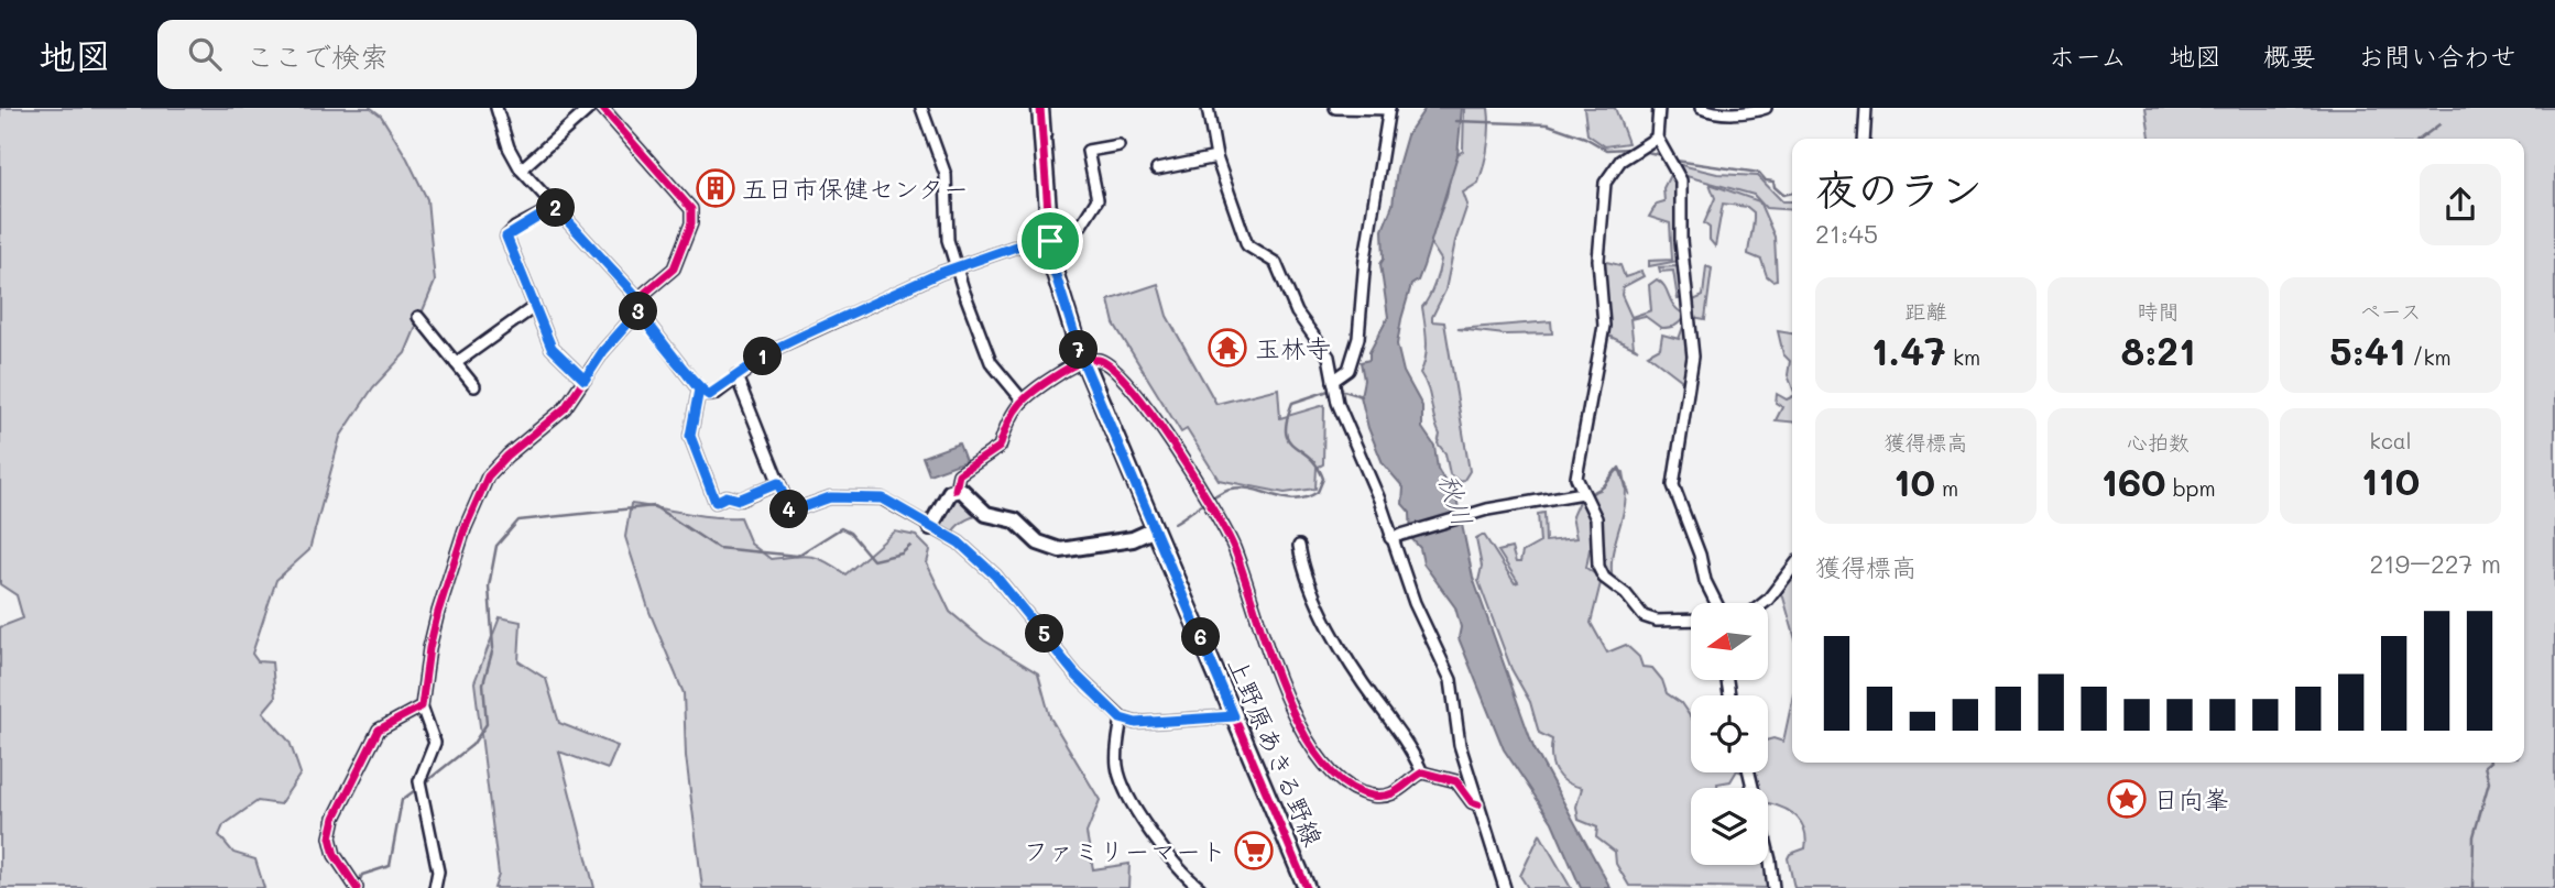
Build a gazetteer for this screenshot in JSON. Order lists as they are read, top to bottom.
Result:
{
  "streets": {
    "main road": ["上野原あきる野線"]
  },
  "water": ["秋川"],
  "places": {
    "building": ["五日市保健センター"],
    "temple": ["玉林寺"],
    "place": ["日向峯"],
    "supermarket": ["ファミリーマート"]
  },
  "north": "left",
  "page": {
    "header": "地図",
    "search": "ここで検索",
    "nav": [
      "ホーム",
      "地図",
      "概要",
      "お問い合わせ"
    ],
    "heading": ["夜のラン", "21:45"],
    "pins": [
      "2",
      "3",
      "7",
      "1",
      "4",
      "5",
      "6"
    ],
    "stats": [
      ["距離", "1.47 km"],
      ["時間", "8:21"],
      ["ペース", "5:41 /km"],
      ["獲得標高", "10 m"],
      ["心拍数", "160 bpm"],
      ["kcal", "110"]
    ],
    "chart": ["獲得標高", "219–227 m"]
  }
}
